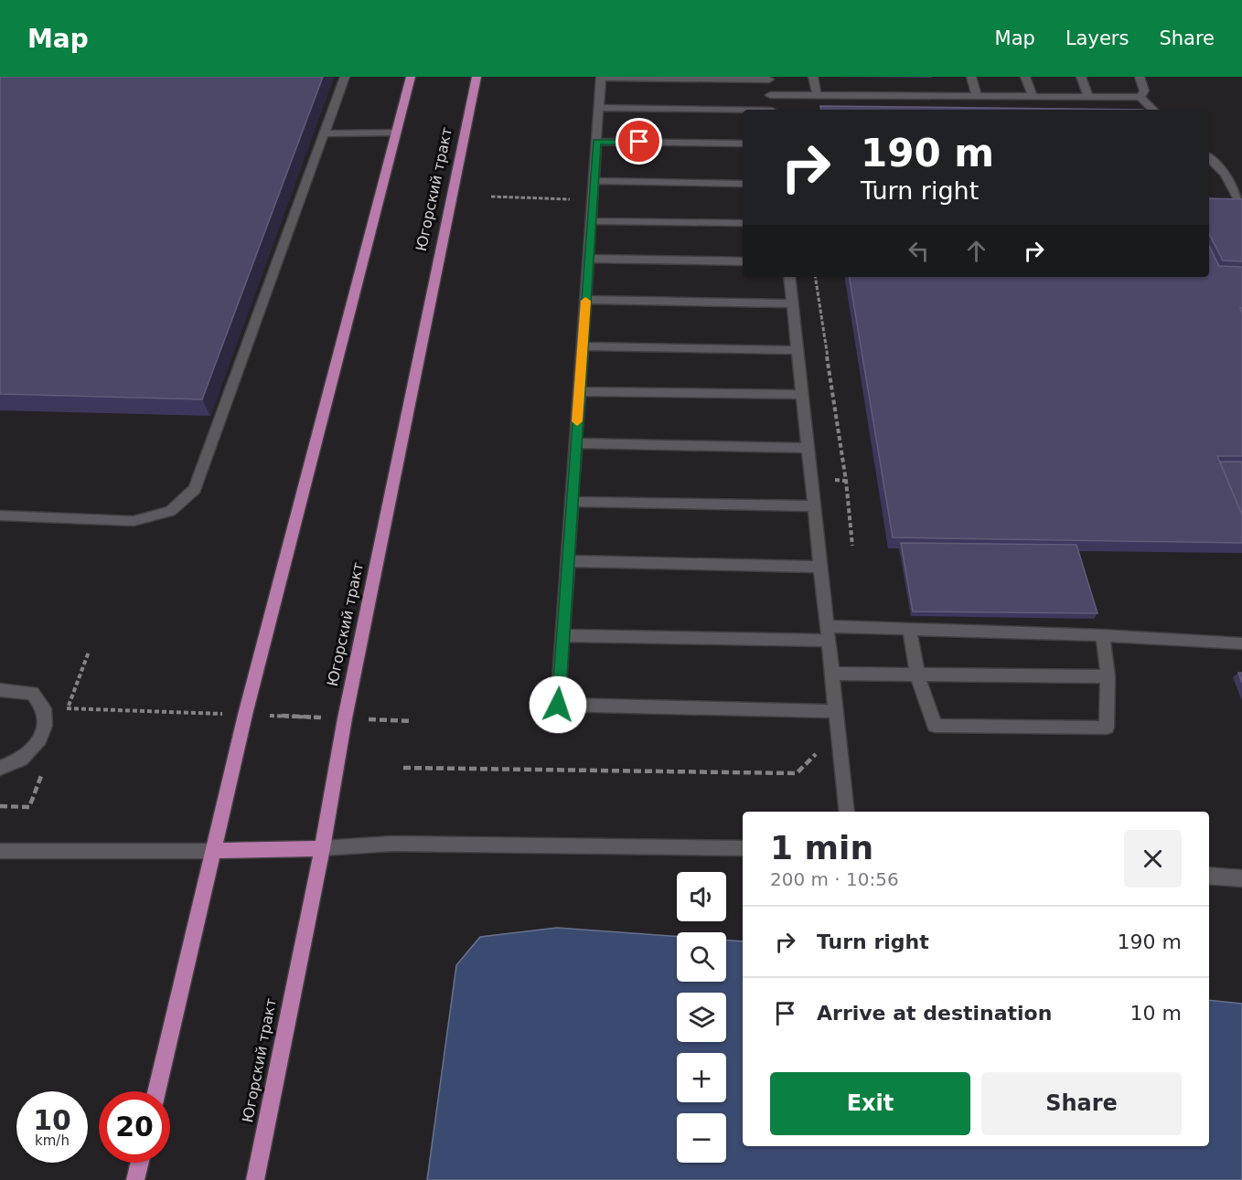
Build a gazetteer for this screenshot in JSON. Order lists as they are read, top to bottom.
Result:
{
  "streets": {
    "main road": ["Югорский тракт"]
  },
  "page": {
    "header": "Map",
    "nav": ["Map", "Layers", "Share"],
    "turn": ["190 m", "Turn right"],
    "heading": ["1 min", "200 m · 10:56"],
    "map_buttons": ["+", "−"],
    "list": [
      {
        "name": "Turn right",
        "value": "190 m"
      },
      {
        "name": "Arrive at destination",
        "value": "10 m"
      }
    ],
    "buttons": ["Exit", "Share"],
    "speed": "10 km/h",
    "limit": "20"
  }
}
